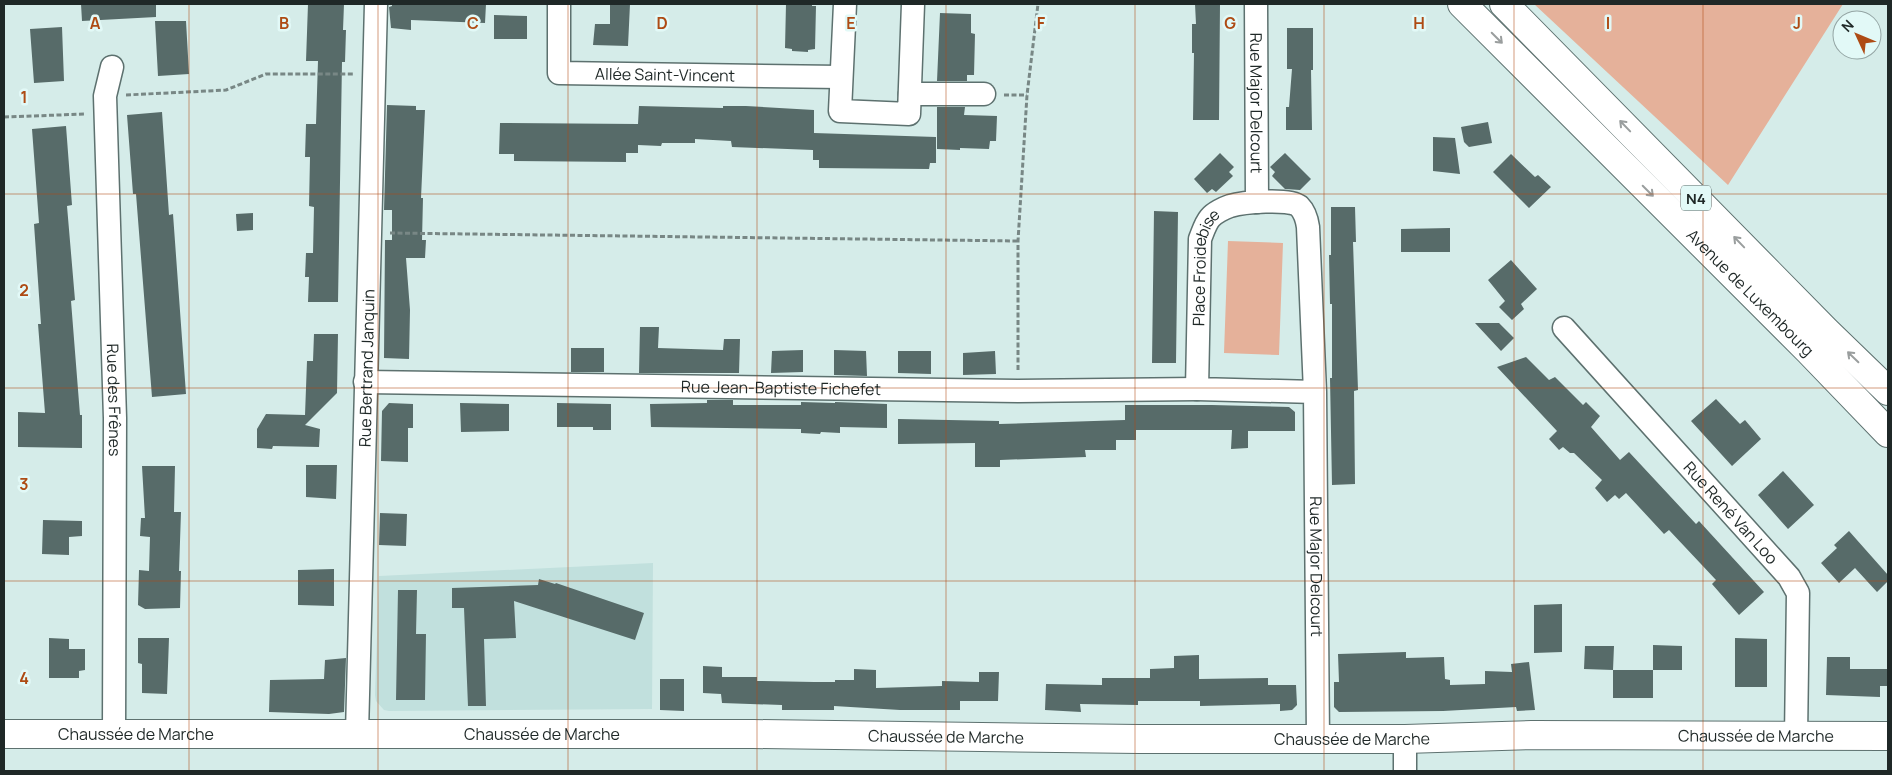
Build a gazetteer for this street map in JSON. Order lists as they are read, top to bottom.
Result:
{
  "streets": {
    "main road": ["N4", "Avenue de Luxembourg", "Chaussée de Marche"],
    "street": [
      "Allée Saint-Vincent",
      "Rue Major Delcourt",
      "Place Froidebise",
      "Rue Bertrand Janquin",
      "Rue Jean-Baptiste Fichefet",
      "Rue des Frênes",
      "Rue René Van Loo"
    ]
  },
  "crossings": [
    ["Rue Major Delcourt", "Place Froidebise"],
    ["Rue Major Delcourt", "Chaussée de Marche"],
    ["Place Froidebise", "Rue Jean-Baptiste Fichefet"],
    ["Rue Bertrand Janquin", "Rue Jean-Baptiste Fichefet"],
    ["Rue Bertrand Janquin", "Chaussée de Marche"],
    ["Rue des Frênes", "Chaussée de Marche"],
    ["Rue René Van Loo", "Chaussée de Marche"]
  ],
  "north": "top left",
  "grid": {
    "columns": [
      "A",
      "B",
      "C",
      "D",
      "E",
      "F",
      "G",
      "H",
      "I",
      "J"
    ],
    "rows": [
      "1",
      "2",
      "3",
      "4"
    ]
  }
}
